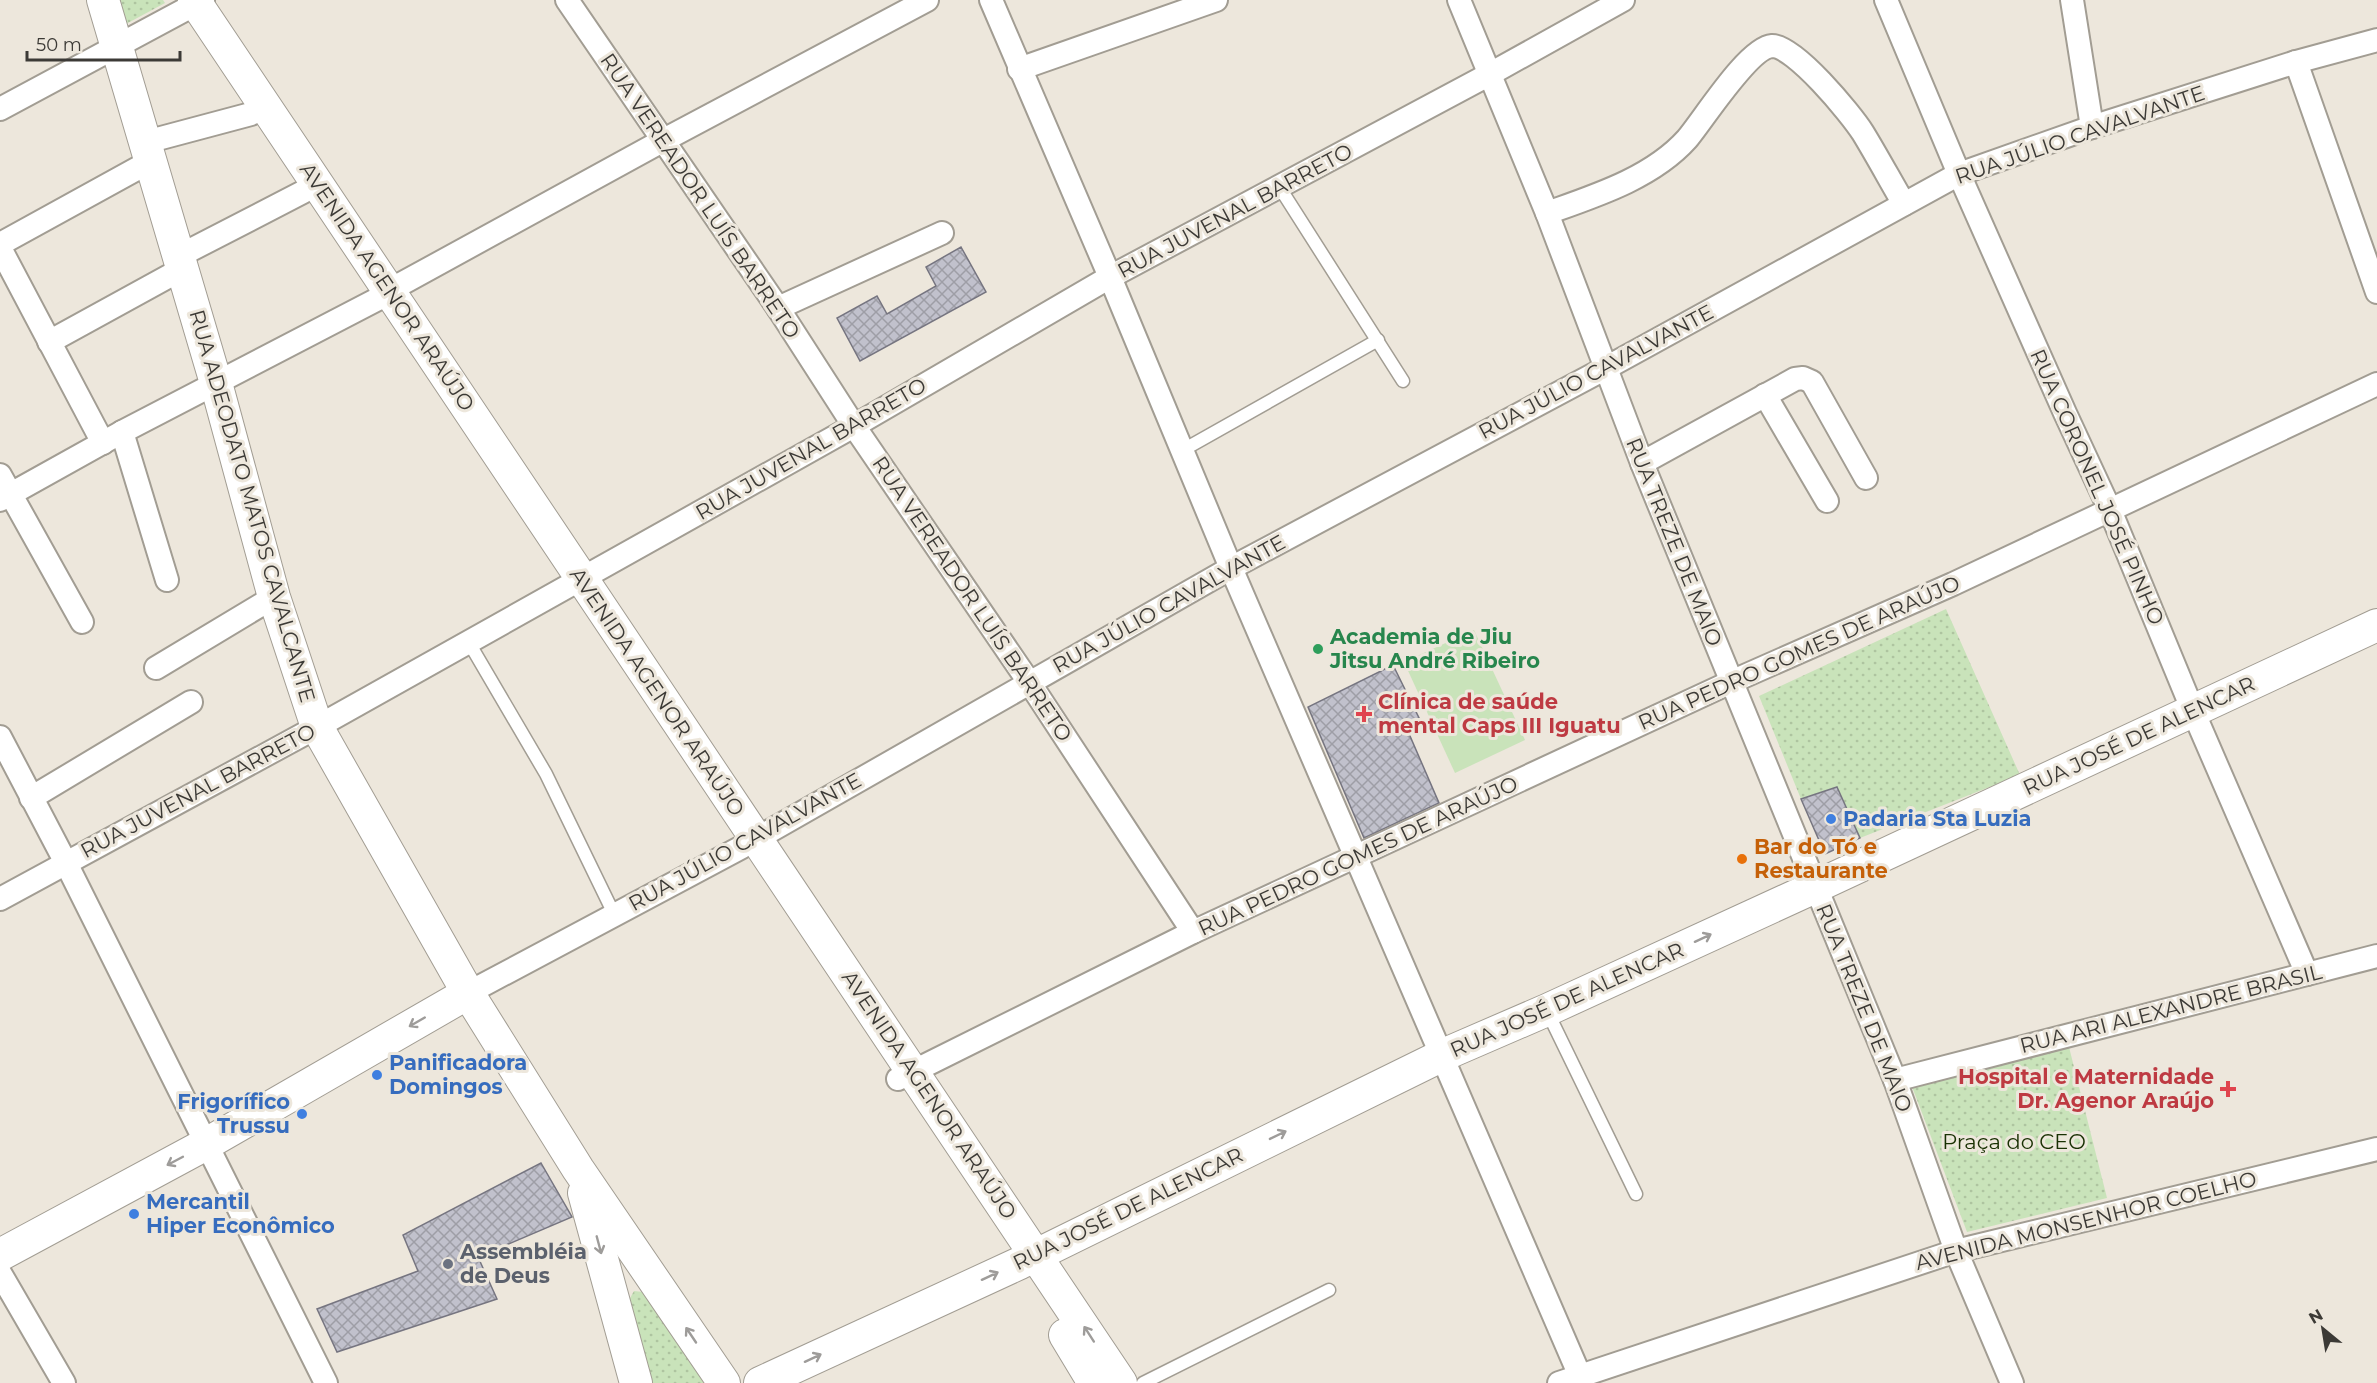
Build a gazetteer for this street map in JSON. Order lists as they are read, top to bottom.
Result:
{
  "streets": {
    "main road": [
      "RUA JÚLIO CAVALVANTE",
      "AVENIDA AGENOR ARAÚJO",
      "RUA ADEODATO MATOS CAVALCANTE",
      "RUA JOSÉ DE ALENCAR"
    ],
    "street": [
      "RUA VEREADOR LUÍS BARRETO",
      "RUA JUVENAL BARRETO",
      "RUA CORONEL JOSÉ PINHO",
      "RUA TREZE DE MAIO",
      "RUA PEDRO GOMES DE ARAÚJO",
      "RUA ARI ALEXANDRE BRASIL",
      "AVENIDA MONSENHOR COELHO"
    ]
  },
  "crossings": [
    ["RUA JÚLIO CAVALVANTE", "RUA VEREADOR LUÍS BARRETO"],
    ["RUA JÚLIO CAVALVANTE", "AVENIDA AGENOR ARAÚJO"],
    ["RUA JÚLIO CAVALVANTE", "RUA CORONEL JOSÉ PINHO"],
    ["RUA JÚLIO CAVALVANTE", "RUA ADEODATO MATOS CAVALCANTE"],
    ["RUA JÚLIO CAVALVANTE", "RUA TREZE DE MAIO"],
    ["RUA VEREADOR LUÍS BARRETO", "RUA JUVENAL BARRETO"],
    ["RUA VEREADOR LUÍS BARRETO", "RUA PEDRO GOMES DE ARAÚJO"],
    ["RUA JUVENAL BARRETO", "AVENIDA AGENOR ARAÚJO"],
    ["RUA JUVENAL BARRETO", "RUA ADEODATO MATOS CAVALCANTE"],
    ["RUA JUVENAL BARRETO", "RUA TREZE DE MAIO"],
    ["AVENIDA AGENOR ARAÚJO", "RUA PEDRO GOMES DE ARAÚJO"],
    ["AVENIDA AGENOR ARAÚJO", "RUA JOSÉ DE ALENCAR"],
    ["RUA CORONEL JOSÉ PINHO", "RUA PEDRO GOMES DE ARAÚJO"],
    ["RUA CORONEL JOSÉ PINHO", "RUA JOSÉ DE ALENCAR"],
    ["RUA CORONEL JOSÉ PINHO", "RUA ARI ALEXANDRE BRASIL"],
    ["RUA TREZE DE MAIO", "RUA PEDRO GOMES DE ARAÚJO"],
    ["RUA TREZE DE MAIO", "RUA JOSÉ DE ALENCAR"],
    ["RUA TREZE DE MAIO", "RUA ARI ALEXANDRE BRASIL"],
    ["RUA TREZE DE MAIO", "AVENIDA MONSENHOR COELHO"]
  ],
  "one_way": ["RUA JOSÉ DE ALENCAR"],
  "parks": ["Praça do CEO"],
  "places": {
    "other": [
      "Academia de Jiu Jitsu André Ribeiro",
      "Padaria Sta Luzia",
      "Bar do Tó e Restaurante",
      "Panificadora Domingos",
      "Frigorífico Trussu",
      "Mercantil Hiper Econômico",
      "Assembléia de Deus"
    ],
    "health": ["Clínica de saúde mental Caps III Iguatu", "Hospital e Maternidade Dr. Agenor Araújo"]
  },
  "scale_bar": "50 m",
  "north": "top left"
}
